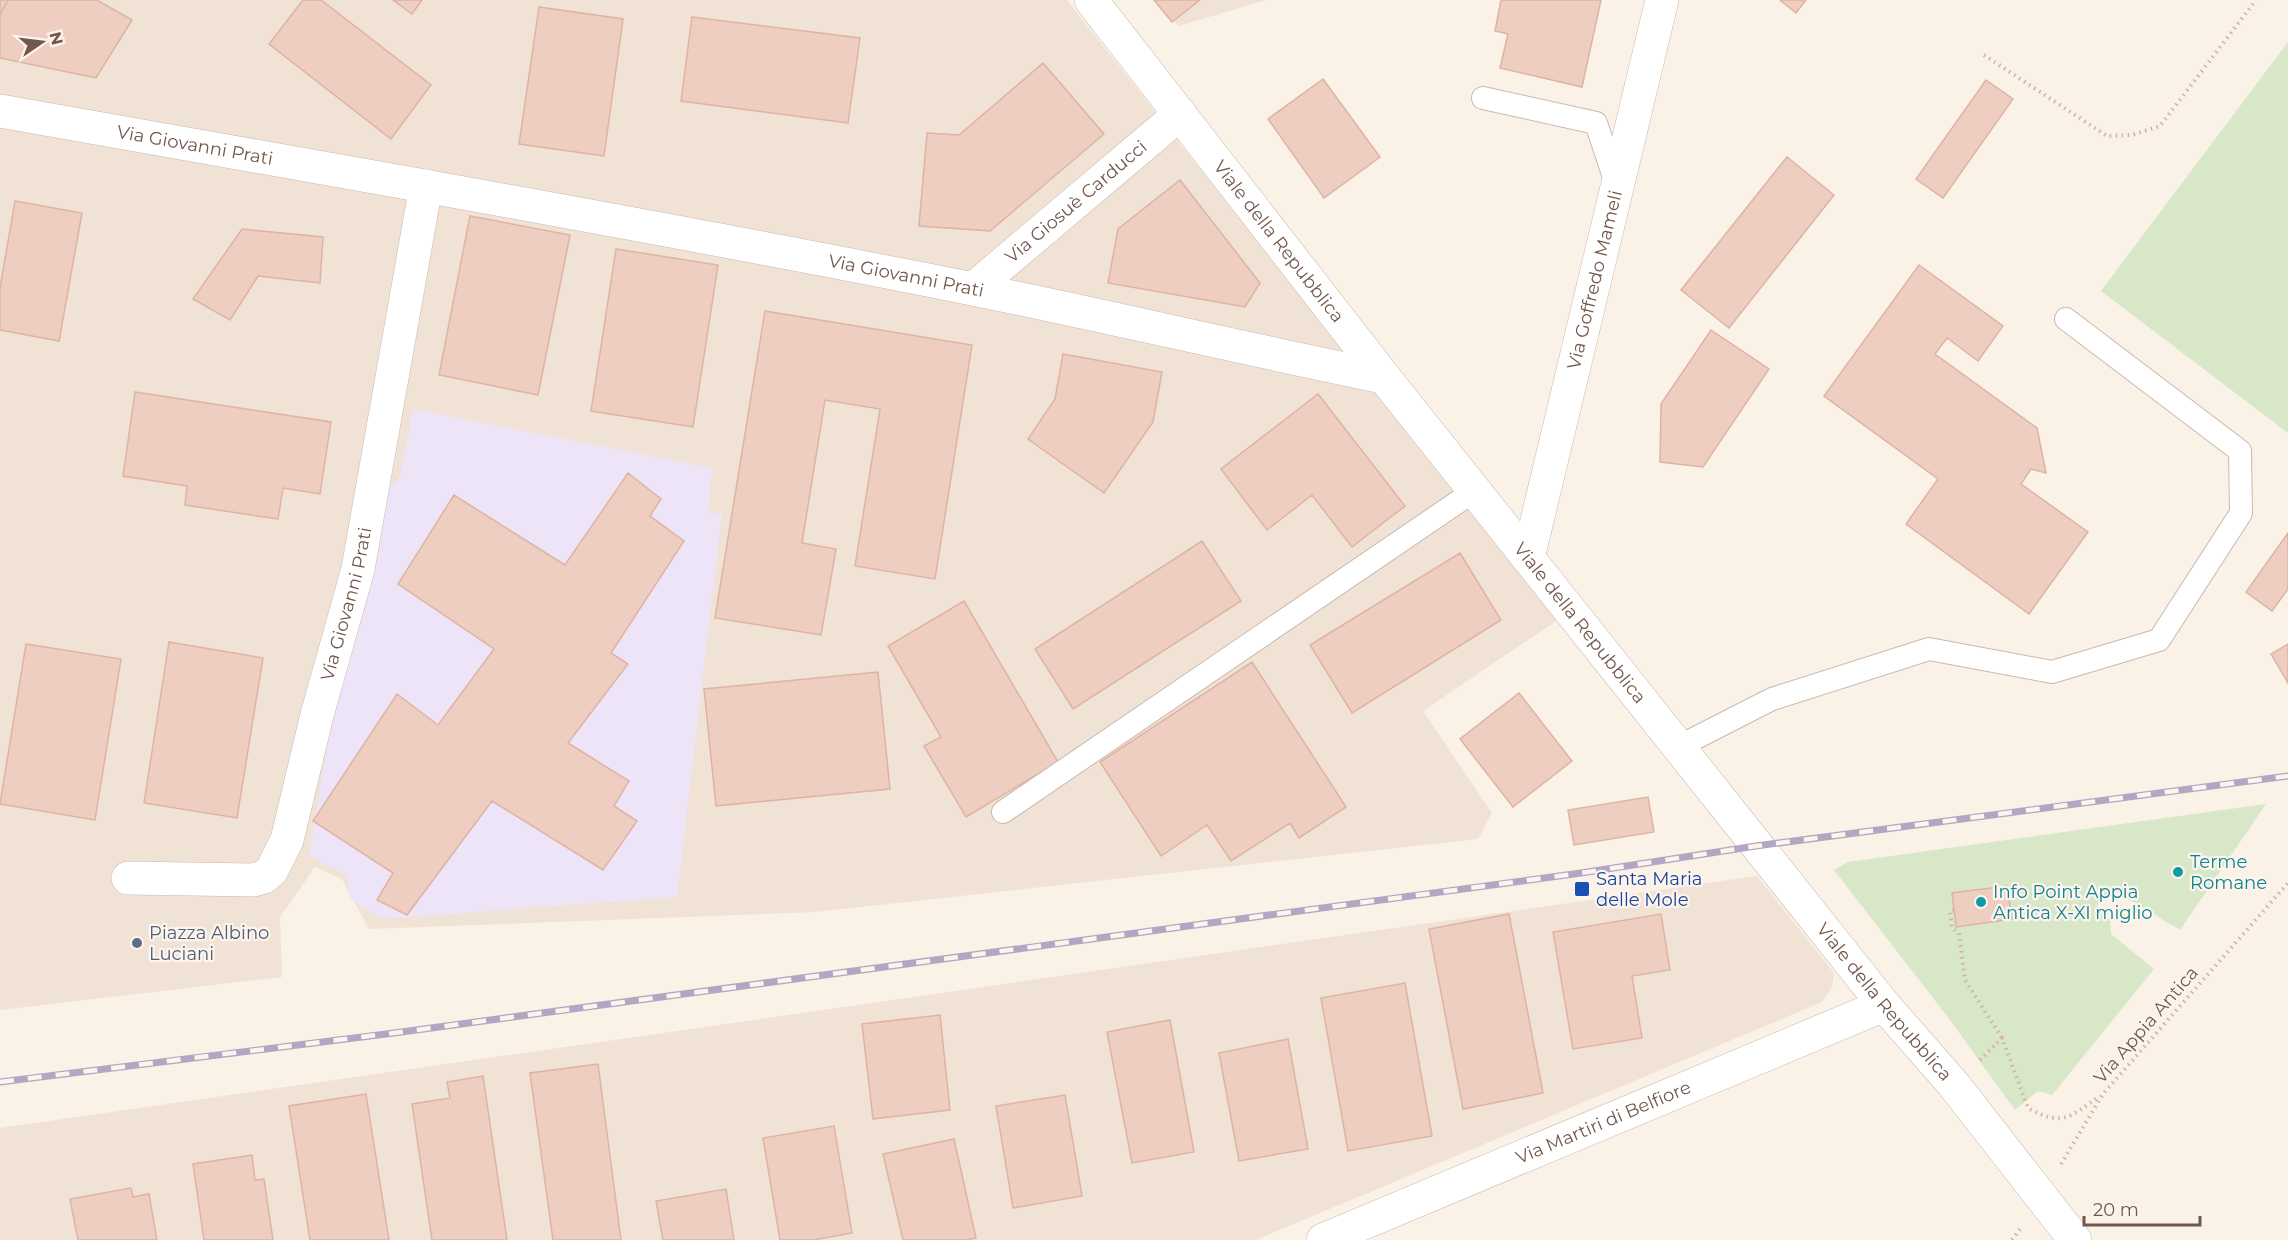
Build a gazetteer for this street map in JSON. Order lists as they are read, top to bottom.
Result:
{
  "streets": {
    "street": [
      "Via Giovanni Prati",
      "Via Giosuè Carducci",
      "Viale della Repubblica",
      "Via Goffredo Mameli",
      "Via Martiri di Belfiore"
    ],
    "path": ["Via Appia Antica"]
  },
  "crossings": [
    ["Via Giovanni Prati", "Via Giosuè Carducci"],
    ["Via Giovanni Prati", "Viale della Repubblica"],
    ["Via Giosuè Carducci", "Viale della Repubblica"],
    ["Viale della Repubblica", "Via Goffredo Mameli"],
    ["Viale della Repubblica", "Via Appia Antica"],
    ["Viale della Repubblica", "Via Martiri di Belfiore"]
  ],
  "places": {
    "other": ["Terme Romane", "Info Point Appia Antica X-XI miglio", "Piazza Albino Luciani"],
    "transit": ["Santa Maria delle Mole"]
  },
  "scale_bar": "20 m",
  "north": "right"
}
